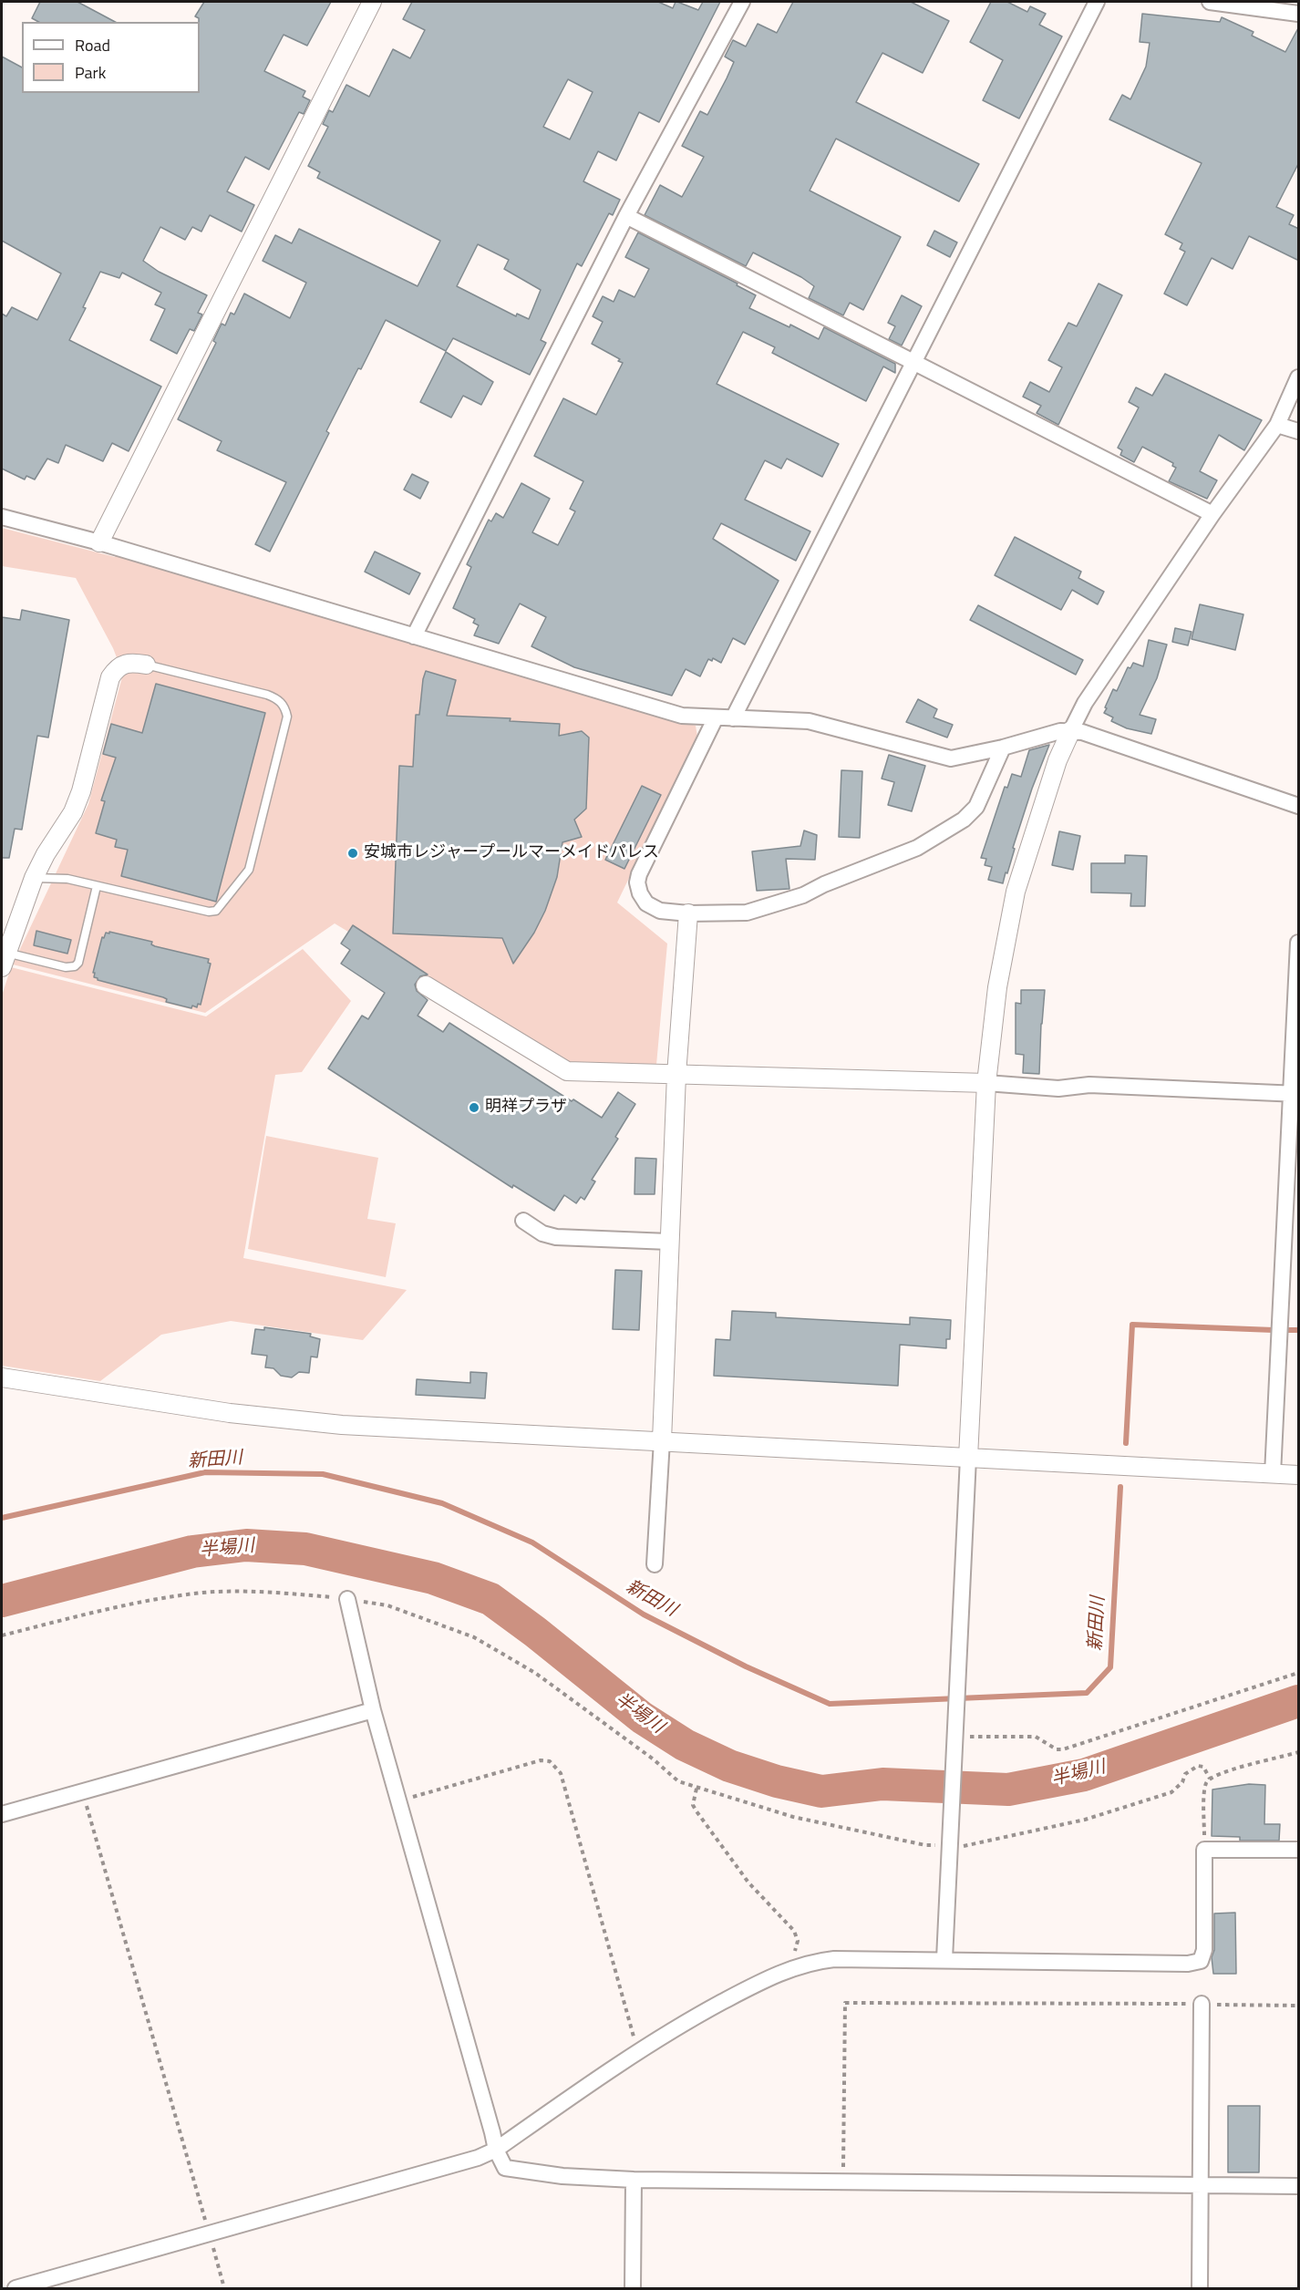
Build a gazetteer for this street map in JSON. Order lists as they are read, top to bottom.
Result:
{
  "water": ["新田川", "半場川"],
  "places": ["安城市レジャープールマーメイドパレス", "明祥プラザ"],
  "legend": ["Road", "Park"]
}
